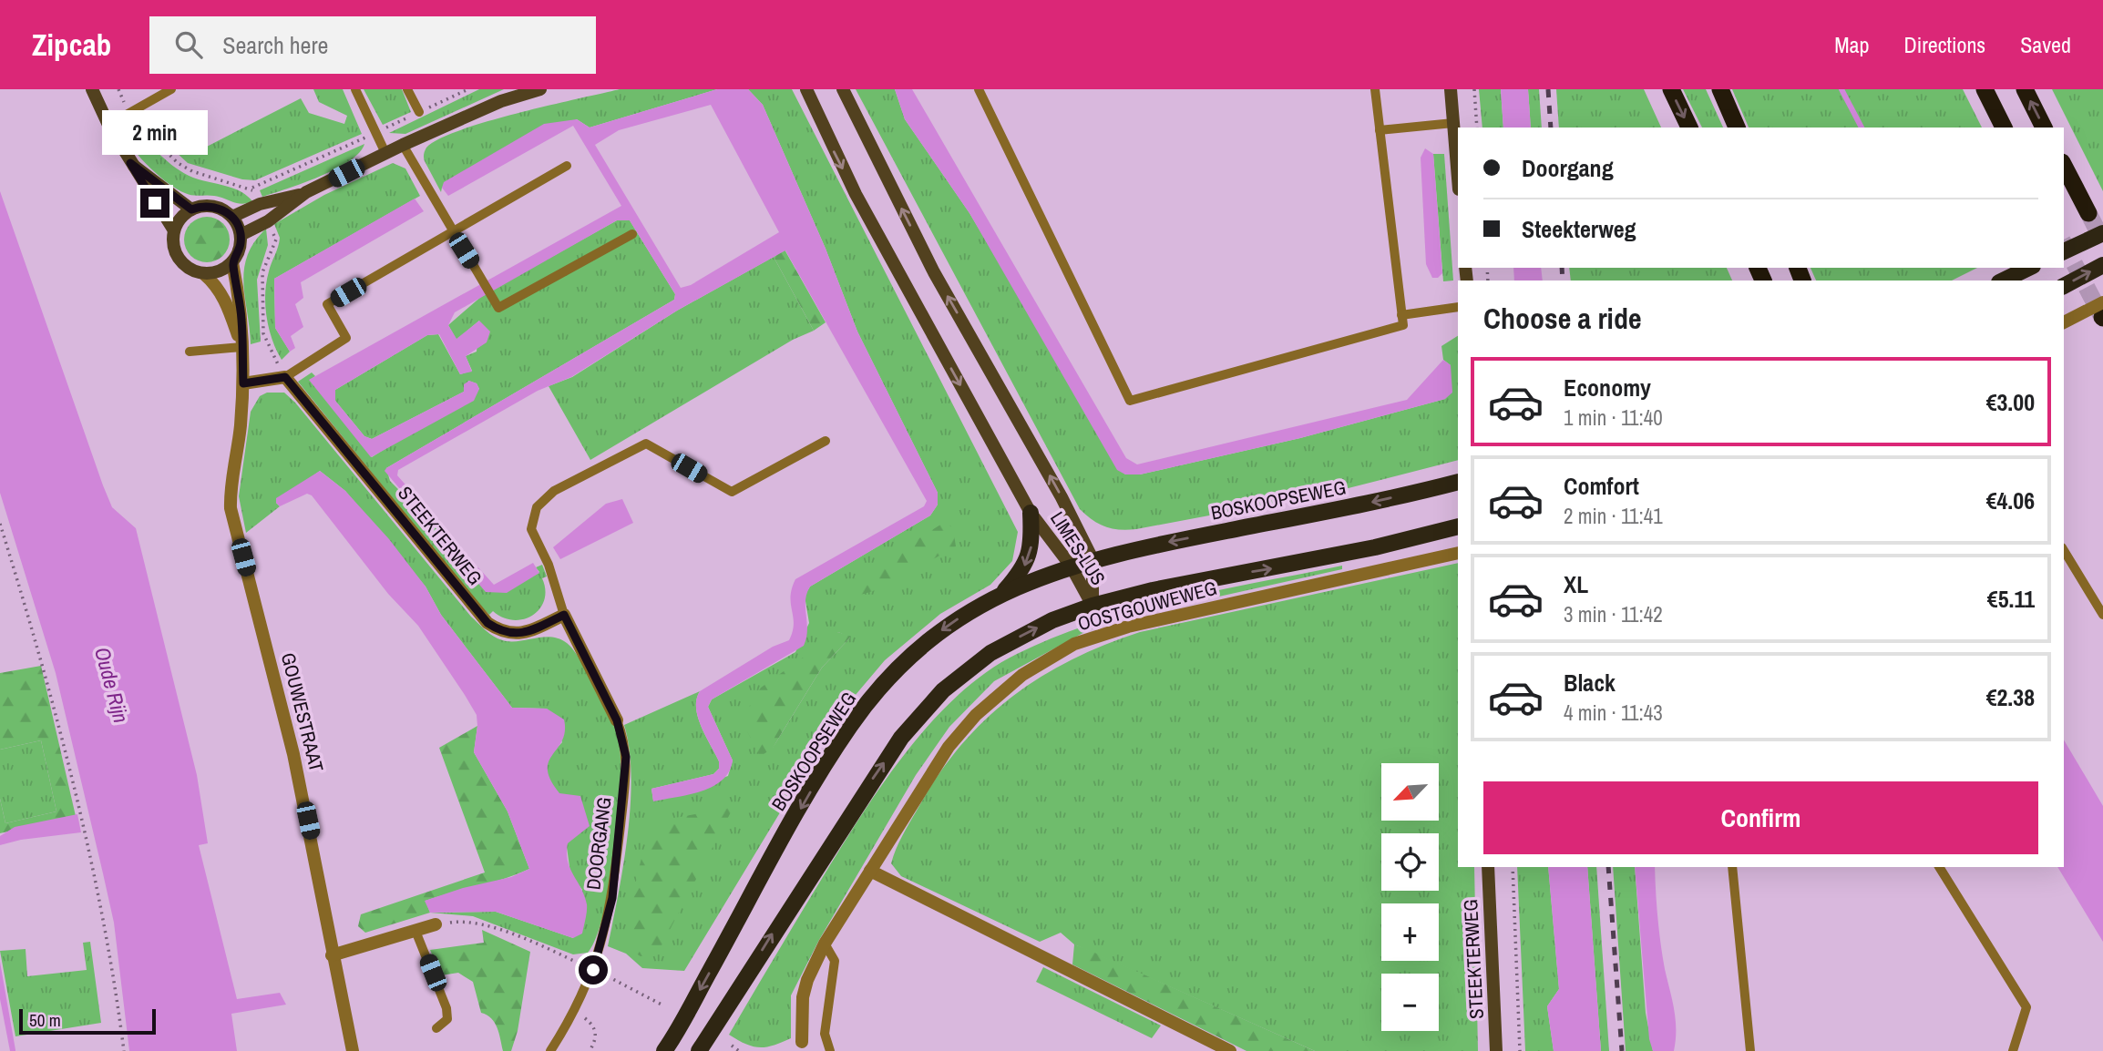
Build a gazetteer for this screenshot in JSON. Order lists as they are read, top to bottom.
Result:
{
  "streets": {
    "main road": ["BOSKOOPSEWEG", "STEEKTERWEG", "LIMES-LUS"],
    "street": ["OOSTGOUWEWEG", "GOUWESTRAAT"],
    "lane": ["DOORGANG"]
  },
  "crossings": [
    ["BOSKOOPSEWEG", "LIMES-LUS"]
  ],
  "water": ["Oude Rijn"],
  "scale_bar": "50 m",
  "north": "bottom left",
  "page": {
    "header": "Zipcab",
    "search": "Search here",
    "nav": ["Map", "Directions", "Saved"],
    "bubble": "2 min",
    "banner": ["Doorgang", "Steekterweg"],
    "heading": "Choose a ride",
    "list": [
      {
        "name": "Economy",
        "note": "1 min · 11:40",
        "value": "€3.00"
      },
      {
        "name": "Comfort",
        "note": "2 min · 11:41",
        "value": "€4.06"
      },
      {
        "name": "XL",
        "note": "3 min · 11:42",
        "value": "€5.11"
      },
      {
        "name": "Black",
        "note": "4 min · 11:43",
        "value": "€2.38"
      }
    ],
    "map_buttons": ["+", "−"],
    "buttons": "Confirm",
    "scale": "50 m"
  }
}
